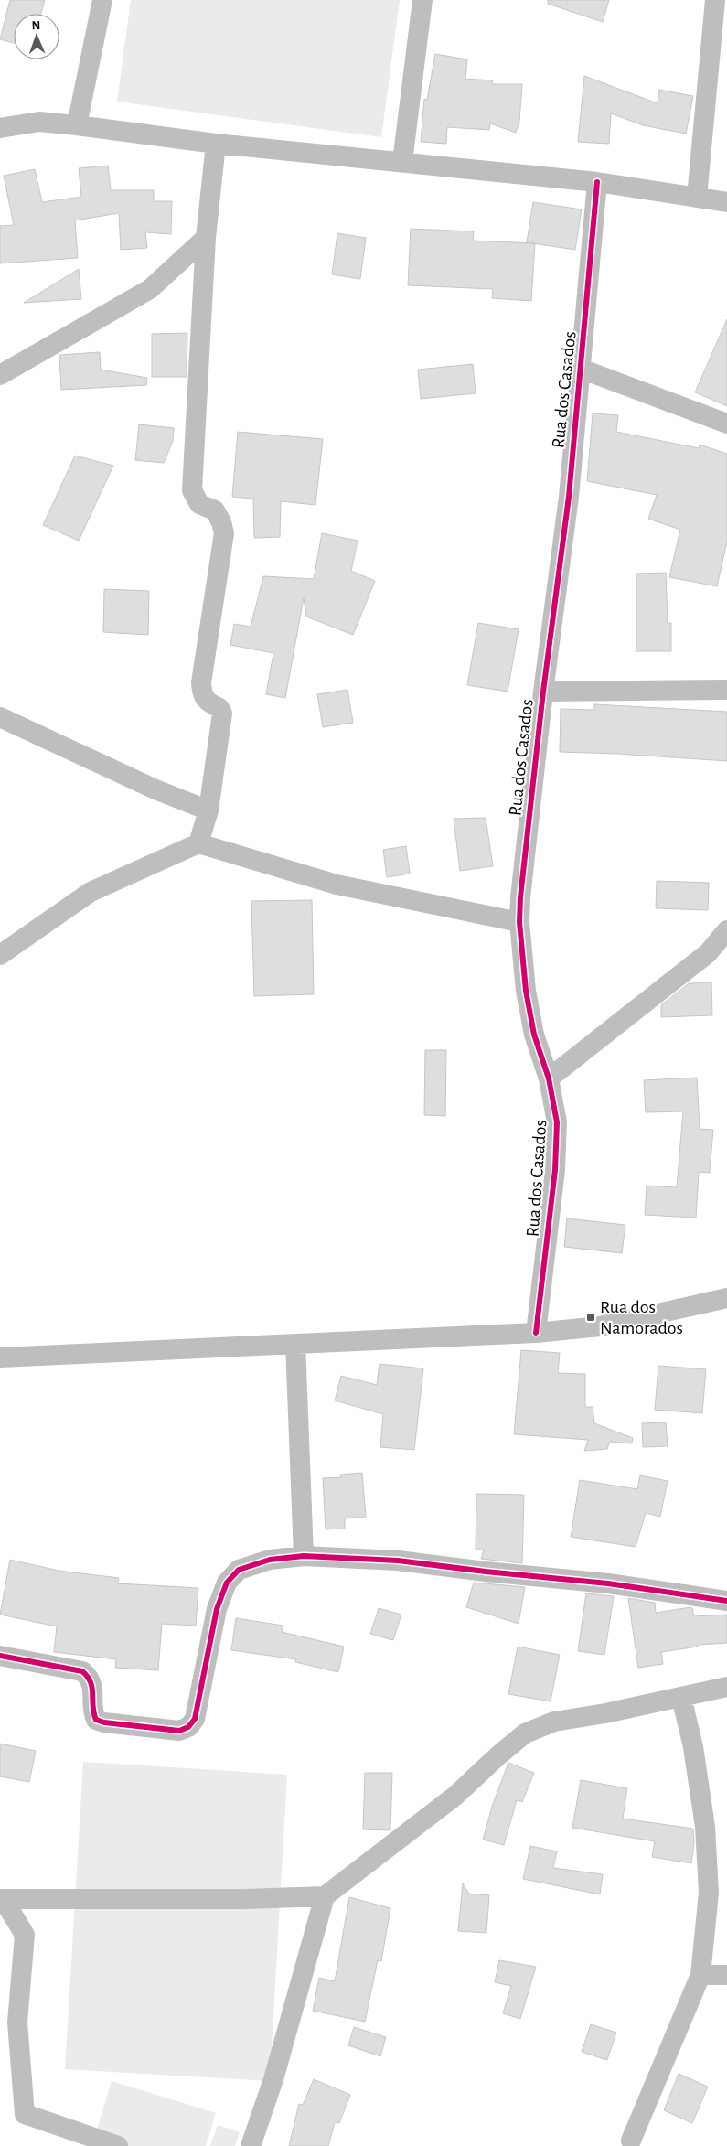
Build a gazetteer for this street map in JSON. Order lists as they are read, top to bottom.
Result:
{
  "streets": {
    "street": ["Rua dos Casados"]
  },
  "places": {
    "transit": ["Rua dos Namorados"]
  },
  "north": "top"
}
